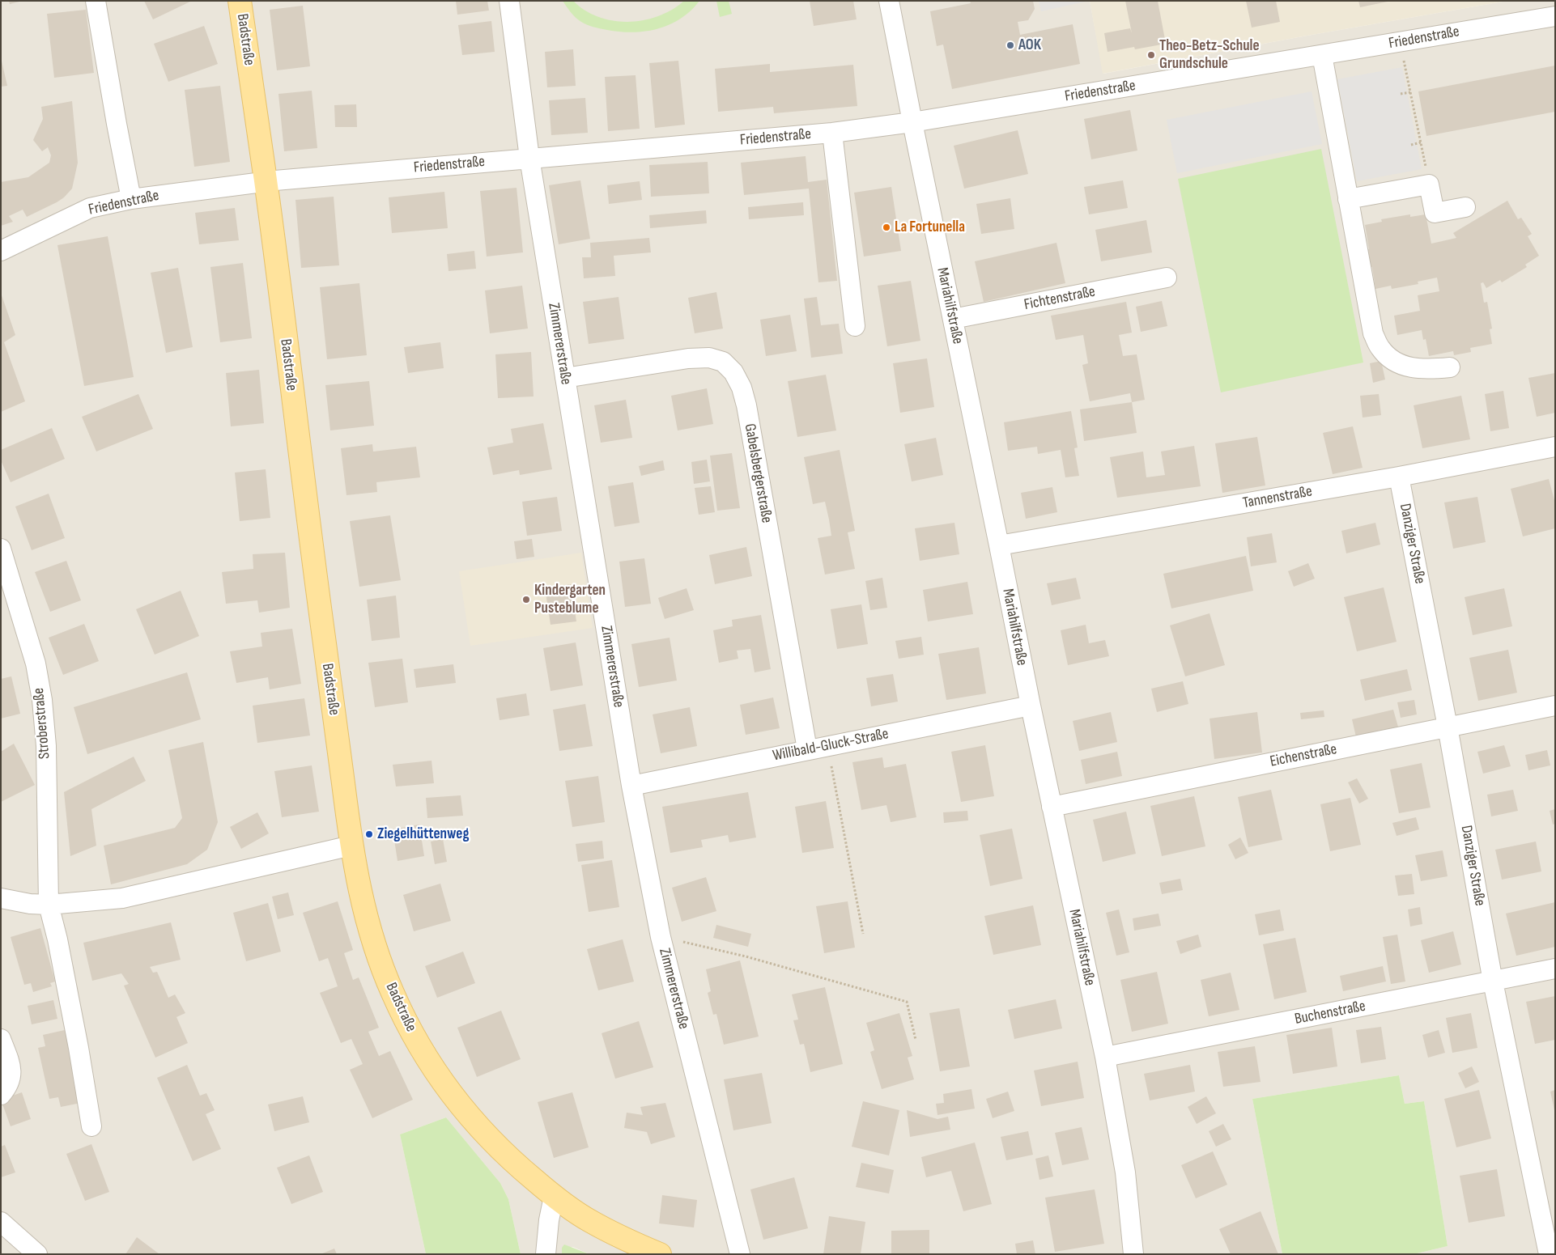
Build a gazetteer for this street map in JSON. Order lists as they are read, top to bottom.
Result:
{
  "streets": {
    "main road": ["Badstraße"],
    "street": [
      "Friedenstraße",
      "Fichtenstraße",
      "Mariahilfstraße",
      "Zimmererstraße",
      "Gabelsbergerstraße",
      "Tannenstraße",
      "Danziger Straße",
      "Stroberstraße",
      "Willibald-Gluck-Straße",
      "Eichenstraße",
      "Buchenstraße"
    ]
  },
  "crossings": [
    ["Friedenstraße", "Badstraße"],
    ["Friedenstraße", "Mariahilfstraße"],
    ["Friedenstraße", "Zimmererstraße"],
    ["Fichtenstraße", "Mariahilfstraße"],
    ["Mariahilfstraße", "Tannenstraße"],
    ["Mariahilfstraße", "Willibald-Gluck-Straße"],
    ["Mariahilfstraße", "Eichenstraße"],
    ["Mariahilfstraße", "Buchenstraße"],
    ["Zimmererstraße", "Gabelsbergerstraße"],
    ["Zimmererstraße", "Willibald-Gluck-Straße"],
    ["Gabelsbergerstraße", "Willibald-Gluck-Straße"],
    ["Tannenstraße", "Danziger Straße"],
    ["Danziger Straße", "Eichenstraße"],
    ["Danziger Straße", "Buchenstraße"]
  ],
  "places": [
    "AOK",
    "Theo-Betz-Schule Grundschule",
    "La Fortunella",
    "Kindergarten Pusteblume",
    "Ziegelhüttenweg"
  ]
}
